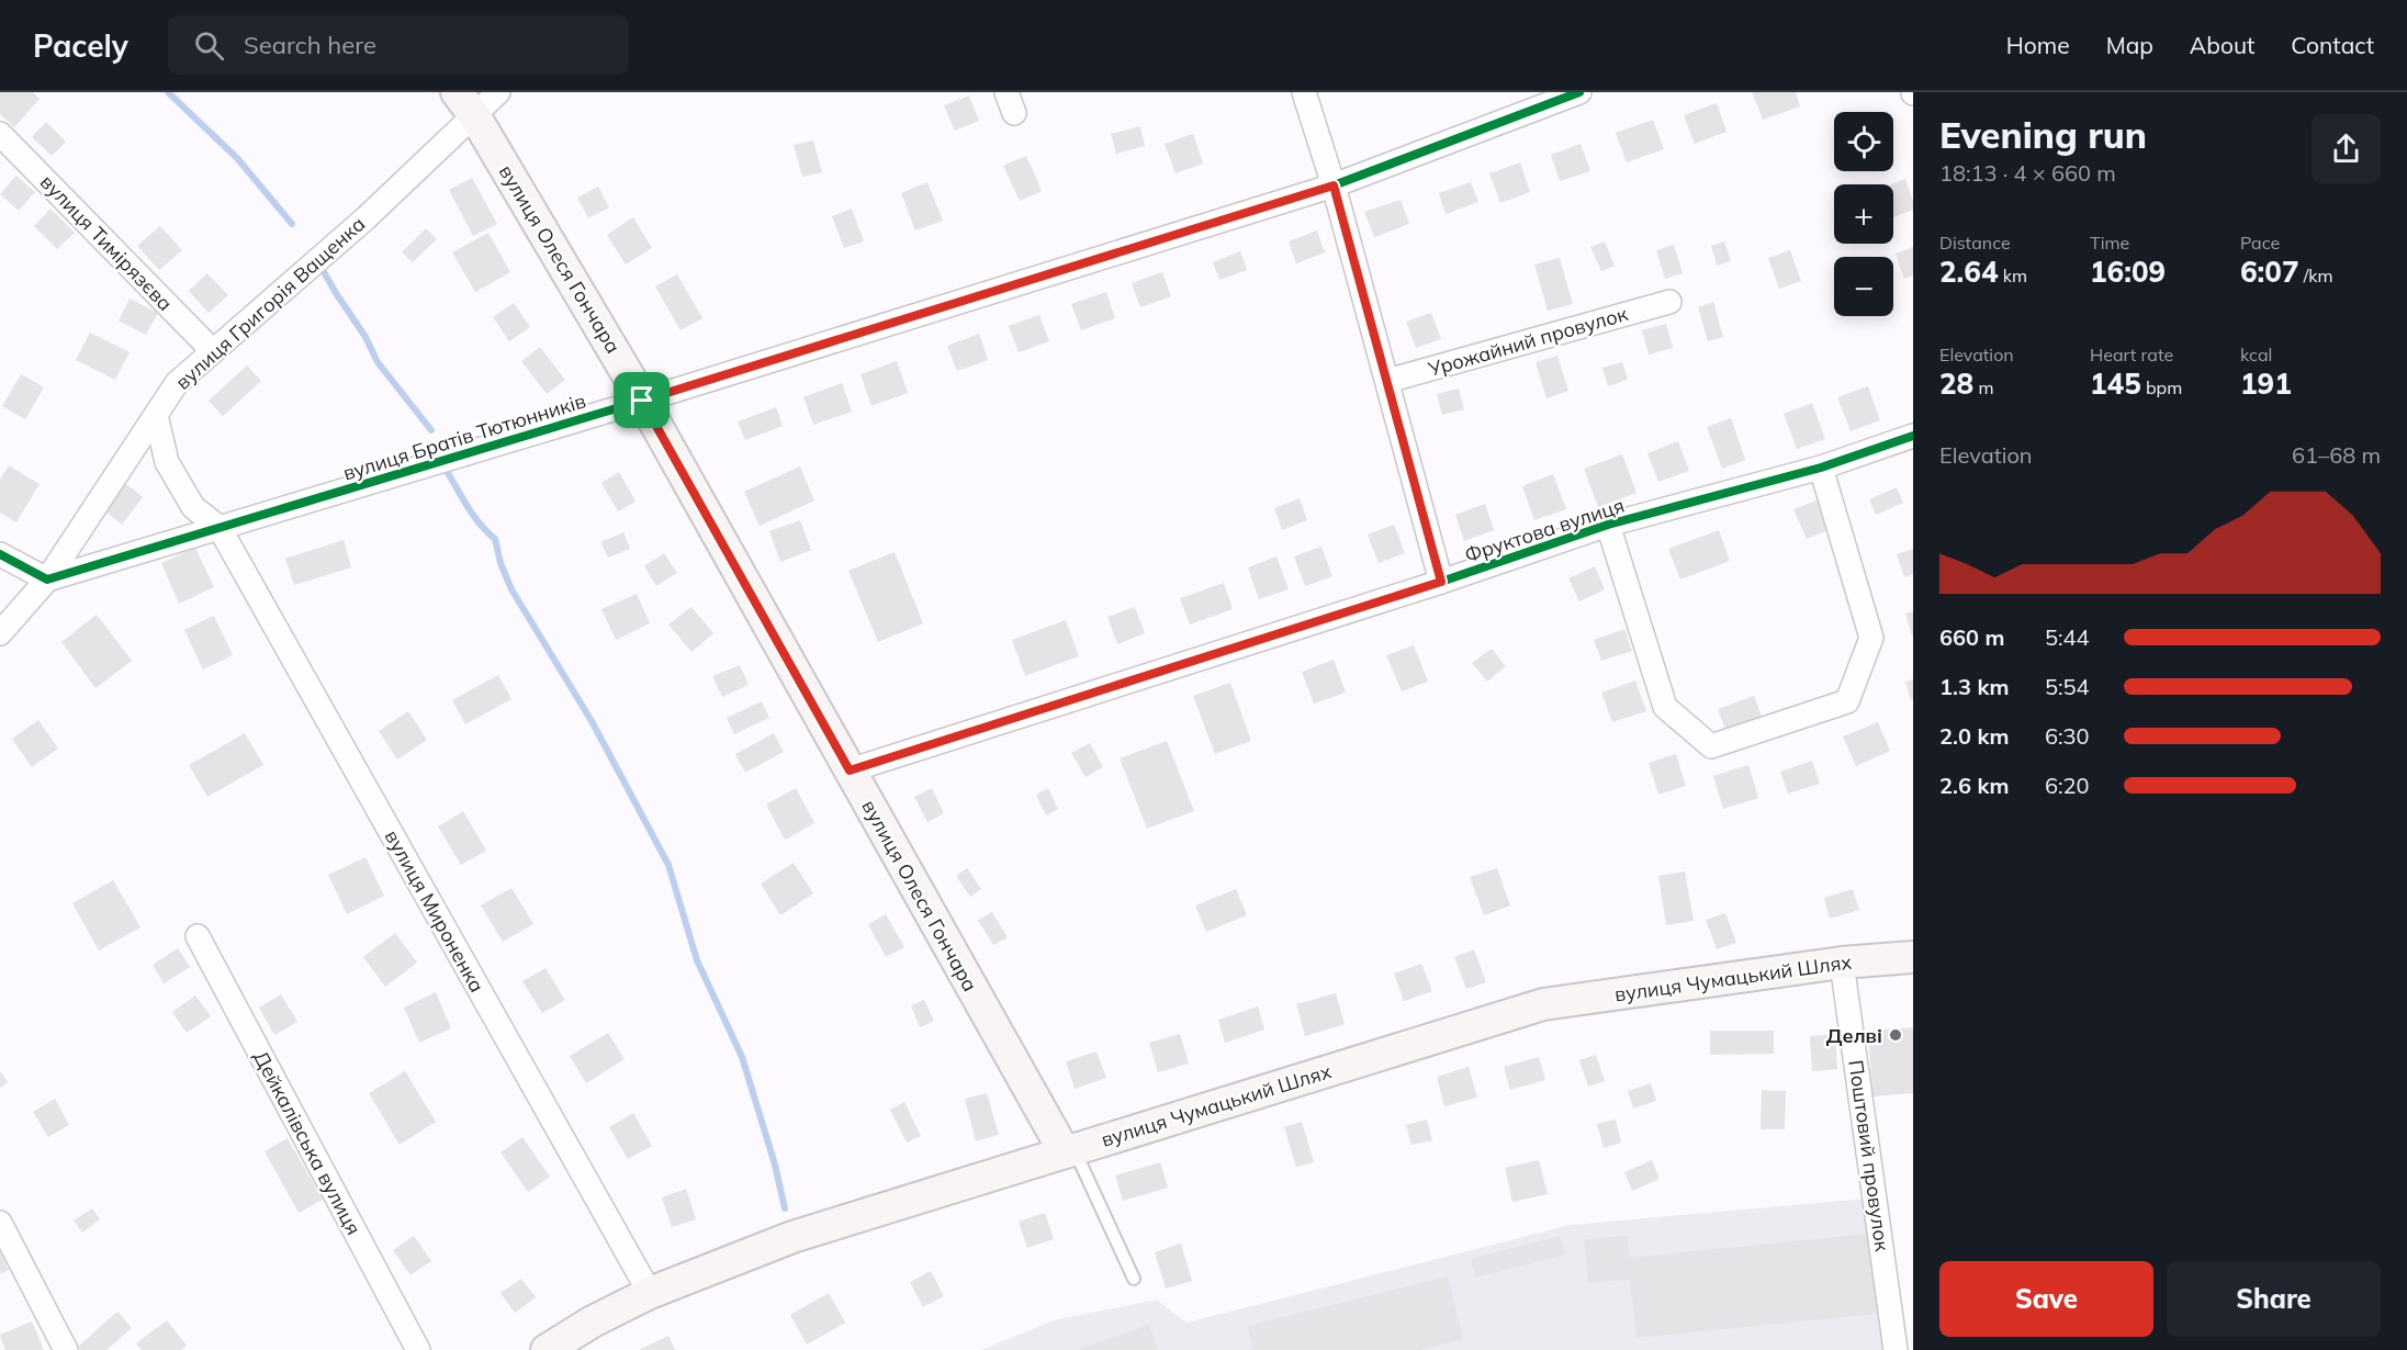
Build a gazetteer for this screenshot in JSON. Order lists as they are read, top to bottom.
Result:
{
  "streets": {
    "main road": ["вулиця Олеся Гончара", "вулиця Чумацький Шлях"],
    "street": [
      "вулиця Тимірязєва",
      "вулиця Григорія Ващенка",
      "Урожайний провулок",
      "вулиця Братів Тютюнників",
      "Фруктова вулиця",
      "вулиця Мироненка",
      "Дейкалівська вулиця",
      "Поштовий провулок"
    ]
  },
  "crossings": [
    ["вулиця Тимірязєва", "вулиця Григорія Ващенка"],
    ["вулиця Олеся Гончара", "вулиця Григорія Ващенка"],
    ["вулиця Олеся Гончара", "вулиця Братів Тютюнників"],
    ["вулиця Олеся Гончара", "Фруктова вулиця"],
    ["вулиця Олеся Гончара", "вулиця Чумацький Шлях"],
    ["вулиця Григорія Ващенка", "вулиця Братів Тютюнників"],
    ["вулиця Братів Тютюнників", "вулиця Мироненка"],
    ["вулиця Мироненка", "вулиця Чумацький Шлях"],
    ["вулиця Чумацький Шлях", "Поштовий провулок"]
  ],
  "places": ["Делві"],
  "page": {
    "header": "Pacely",
    "search": "Search here",
    "nav": [
      "Home",
      "Map",
      "About",
      "Contact"
    ],
    "heading": ["Evening run", "18:13 · 4 × 660 m"],
    "map_buttons": ["+", "−"],
    "stats": [
      ["Distance", "2.64 km"],
      ["Time", "16:09"],
      ["Pace", "6:07 /km"],
      ["Elevation", "28 m"],
      ["Heart rate", "145 bpm"],
      ["kcal", "191"]
    ],
    "chart": ["Elevation", "61–68 m"],
    "list": [
      {
        "name": "660 m",
        "note": "5:44"
      },
      {
        "name": "1.3 km",
        "note": "5:54"
      },
      {
        "name": "2.0 km",
        "note": "6:30"
      },
      {
        "name": "2.6 km",
        "note": "6:20"
      }
    ],
    "buttons": ["Save", "Share"]
  }
}
